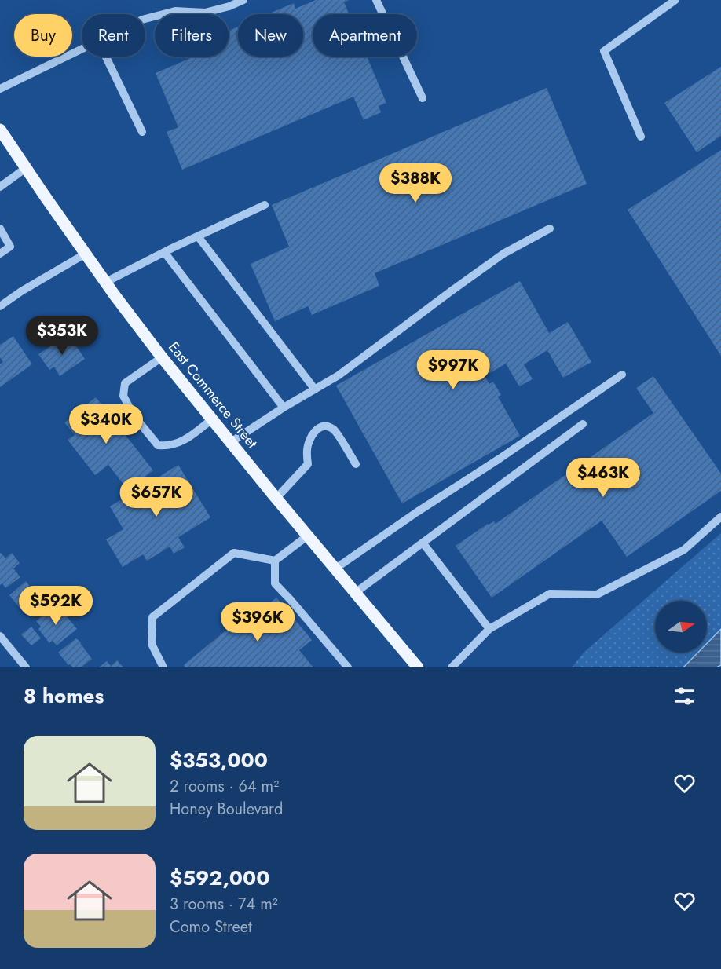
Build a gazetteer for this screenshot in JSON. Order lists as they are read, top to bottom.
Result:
{
  "streets": {
    "main road": ["East Commerce Street"]
  },
  "north": "right",
  "page": {
    "chip": [
      "Buy",
      "Rent",
      "Filters",
      "New",
      "Apartment"
    ],
    "price": [
      "$388K",
      "$353K",
      "$997K",
      "$340K",
      "$463K",
      "$657K",
      "$592K",
      "$396K"
    ],
    "heading": "8 homes",
    "list": [
      {
        "name": "$353,000",
        "note": "2 rooms · 64 m² · Honey Boulevard"
      },
      {
        "name": "$592,000",
        "note": "3 rooms · 74 m² · Como Street"
      }
    ]
  }
}
